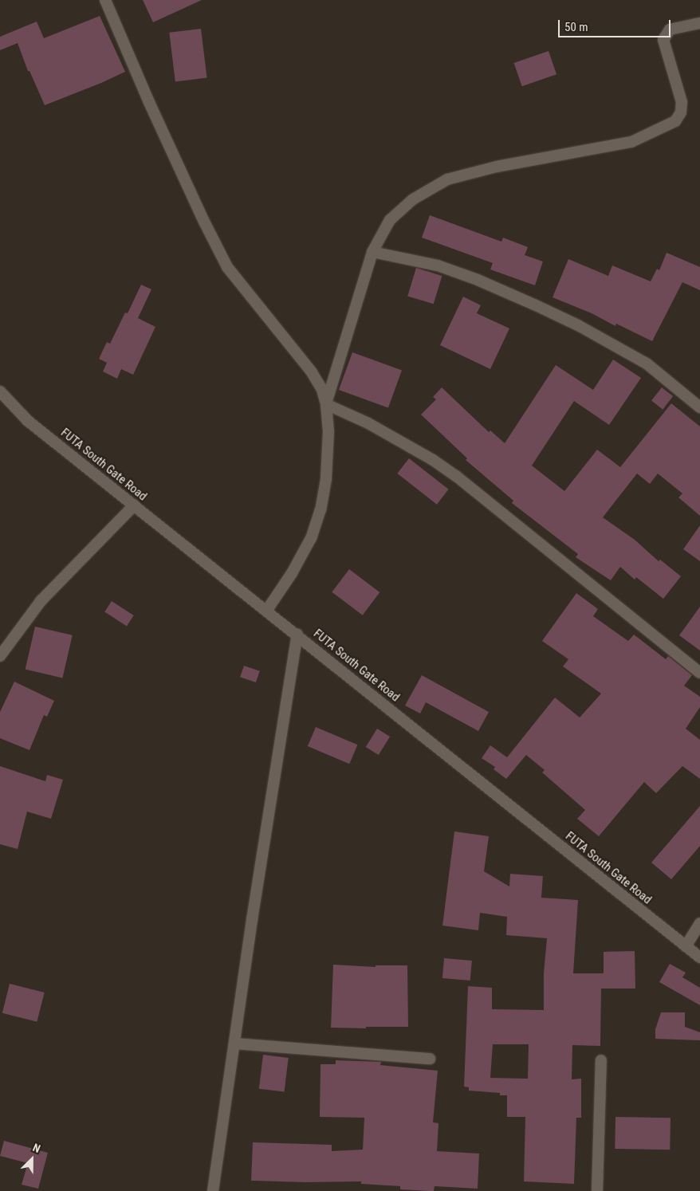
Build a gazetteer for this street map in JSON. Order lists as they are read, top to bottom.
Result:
{
  "streets": {
    "street": ["FUTA South Gate Road"]
  },
  "scale_bar": "50 m",
  "north": "top right"
}
